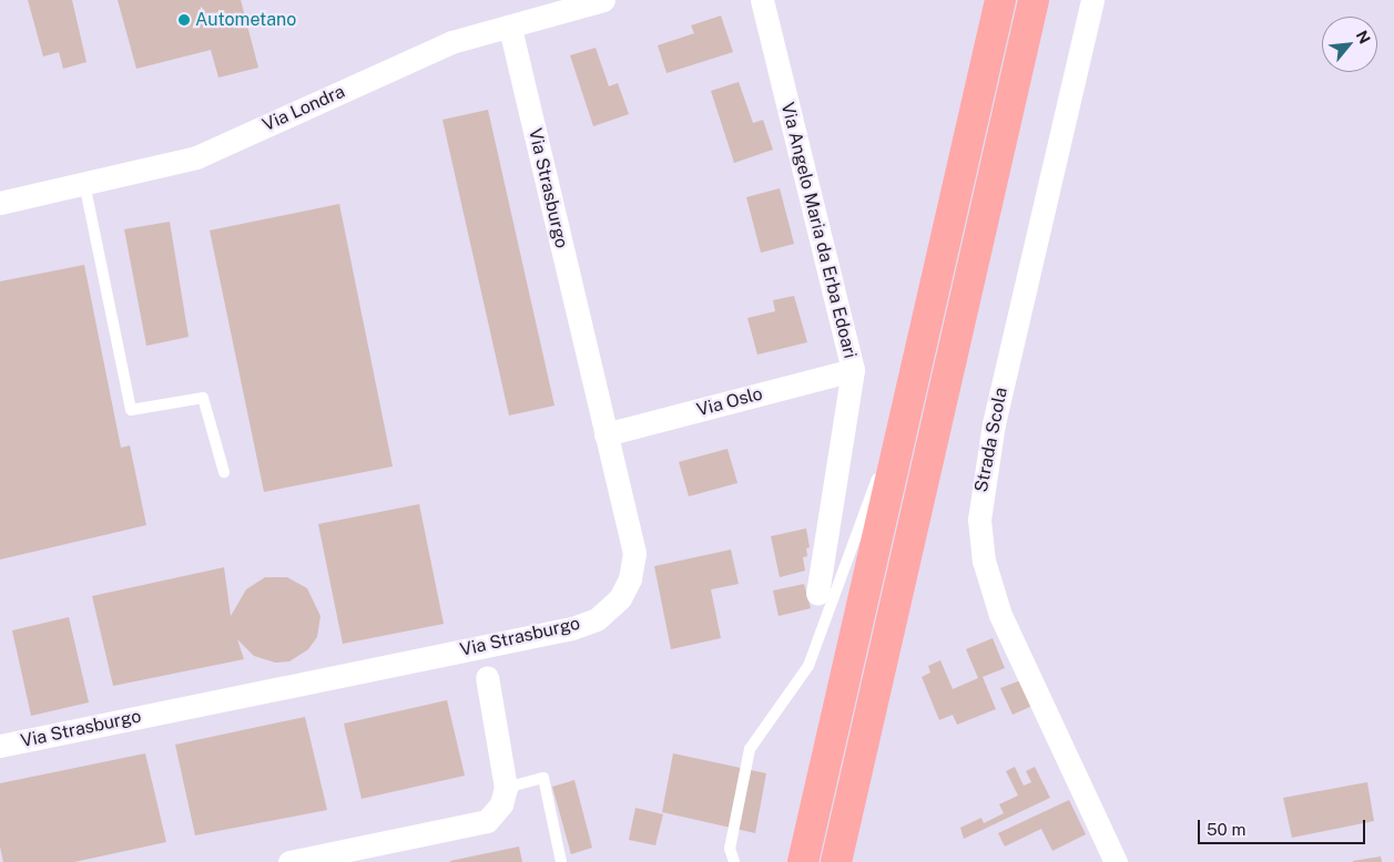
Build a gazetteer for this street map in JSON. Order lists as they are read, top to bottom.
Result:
{
  "streets": {
    "street": [
      "Via Londra",
      "Via Strasburgo",
      "Via Angelo Maria da Erba Edoari",
      "Via Oslo",
      "Strada Scola"
    ]
  },
  "crossings": [
    ["Via Londra", "Via Strasburgo"],
    ["Via Strasburgo", "Via Oslo"],
    ["Via Angelo Maria da Erba Edoari", "Via Oslo"]
  ],
  "places": ["Autometano"],
  "scale_bar": "50 m",
  "north": "top right"
}
